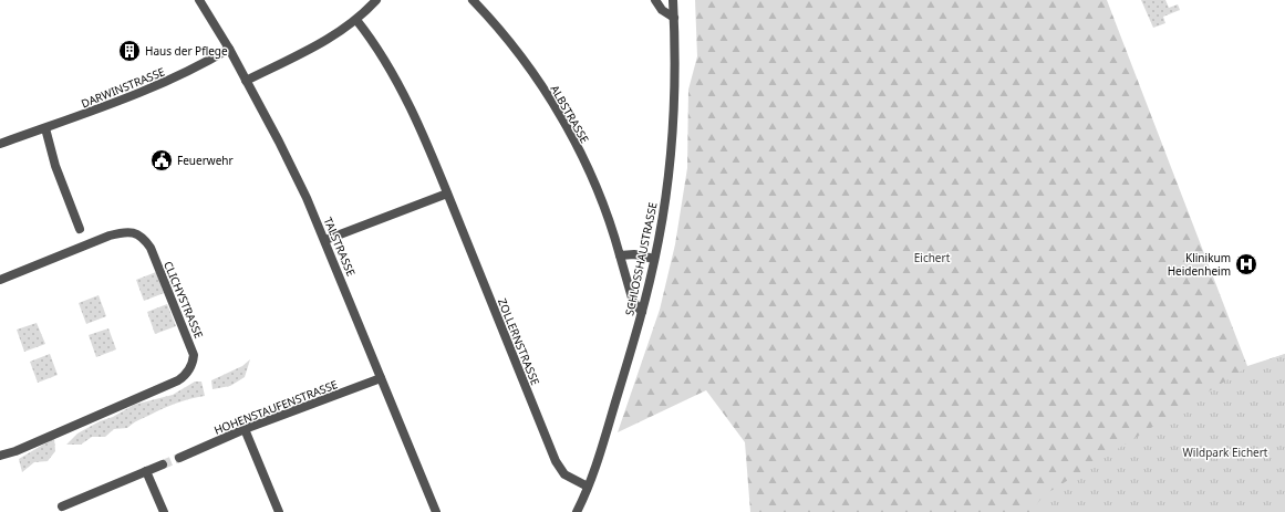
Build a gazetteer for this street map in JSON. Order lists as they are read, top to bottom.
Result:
{
  "streets": {
    "street": [
      "DARWINSTRASSE",
      "ALBSTRASSE",
      "TALSTRASSE",
      "SCHLOSSHAUSTRASSE",
      "CLICHYSTRASSE",
      "ZOLLERNSTRASSE",
      "HOHENSTAUFENSTRASSE"
    ]
  },
  "crossings": [
    ["DARWINSTRASSE", "TALSTRASSE"],
    ["ALBSTRASSE", "SCHLOSSHAUSTRASSE"],
    ["TALSTRASSE", "HOHENSTAUFENSTRASSE"],
    ["SCHLOSSHAUSTRASSE", "ZOLLERNSTRASSE"]
  ],
  "parks": ["Eichert", "Wildpark Eichert"],
  "places": {
    "building": ["Haus der Pflege"],
    "public building": ["Feuerwehr"],
    "hospital": ["Klinikum Heidenheim"]
  }
}
